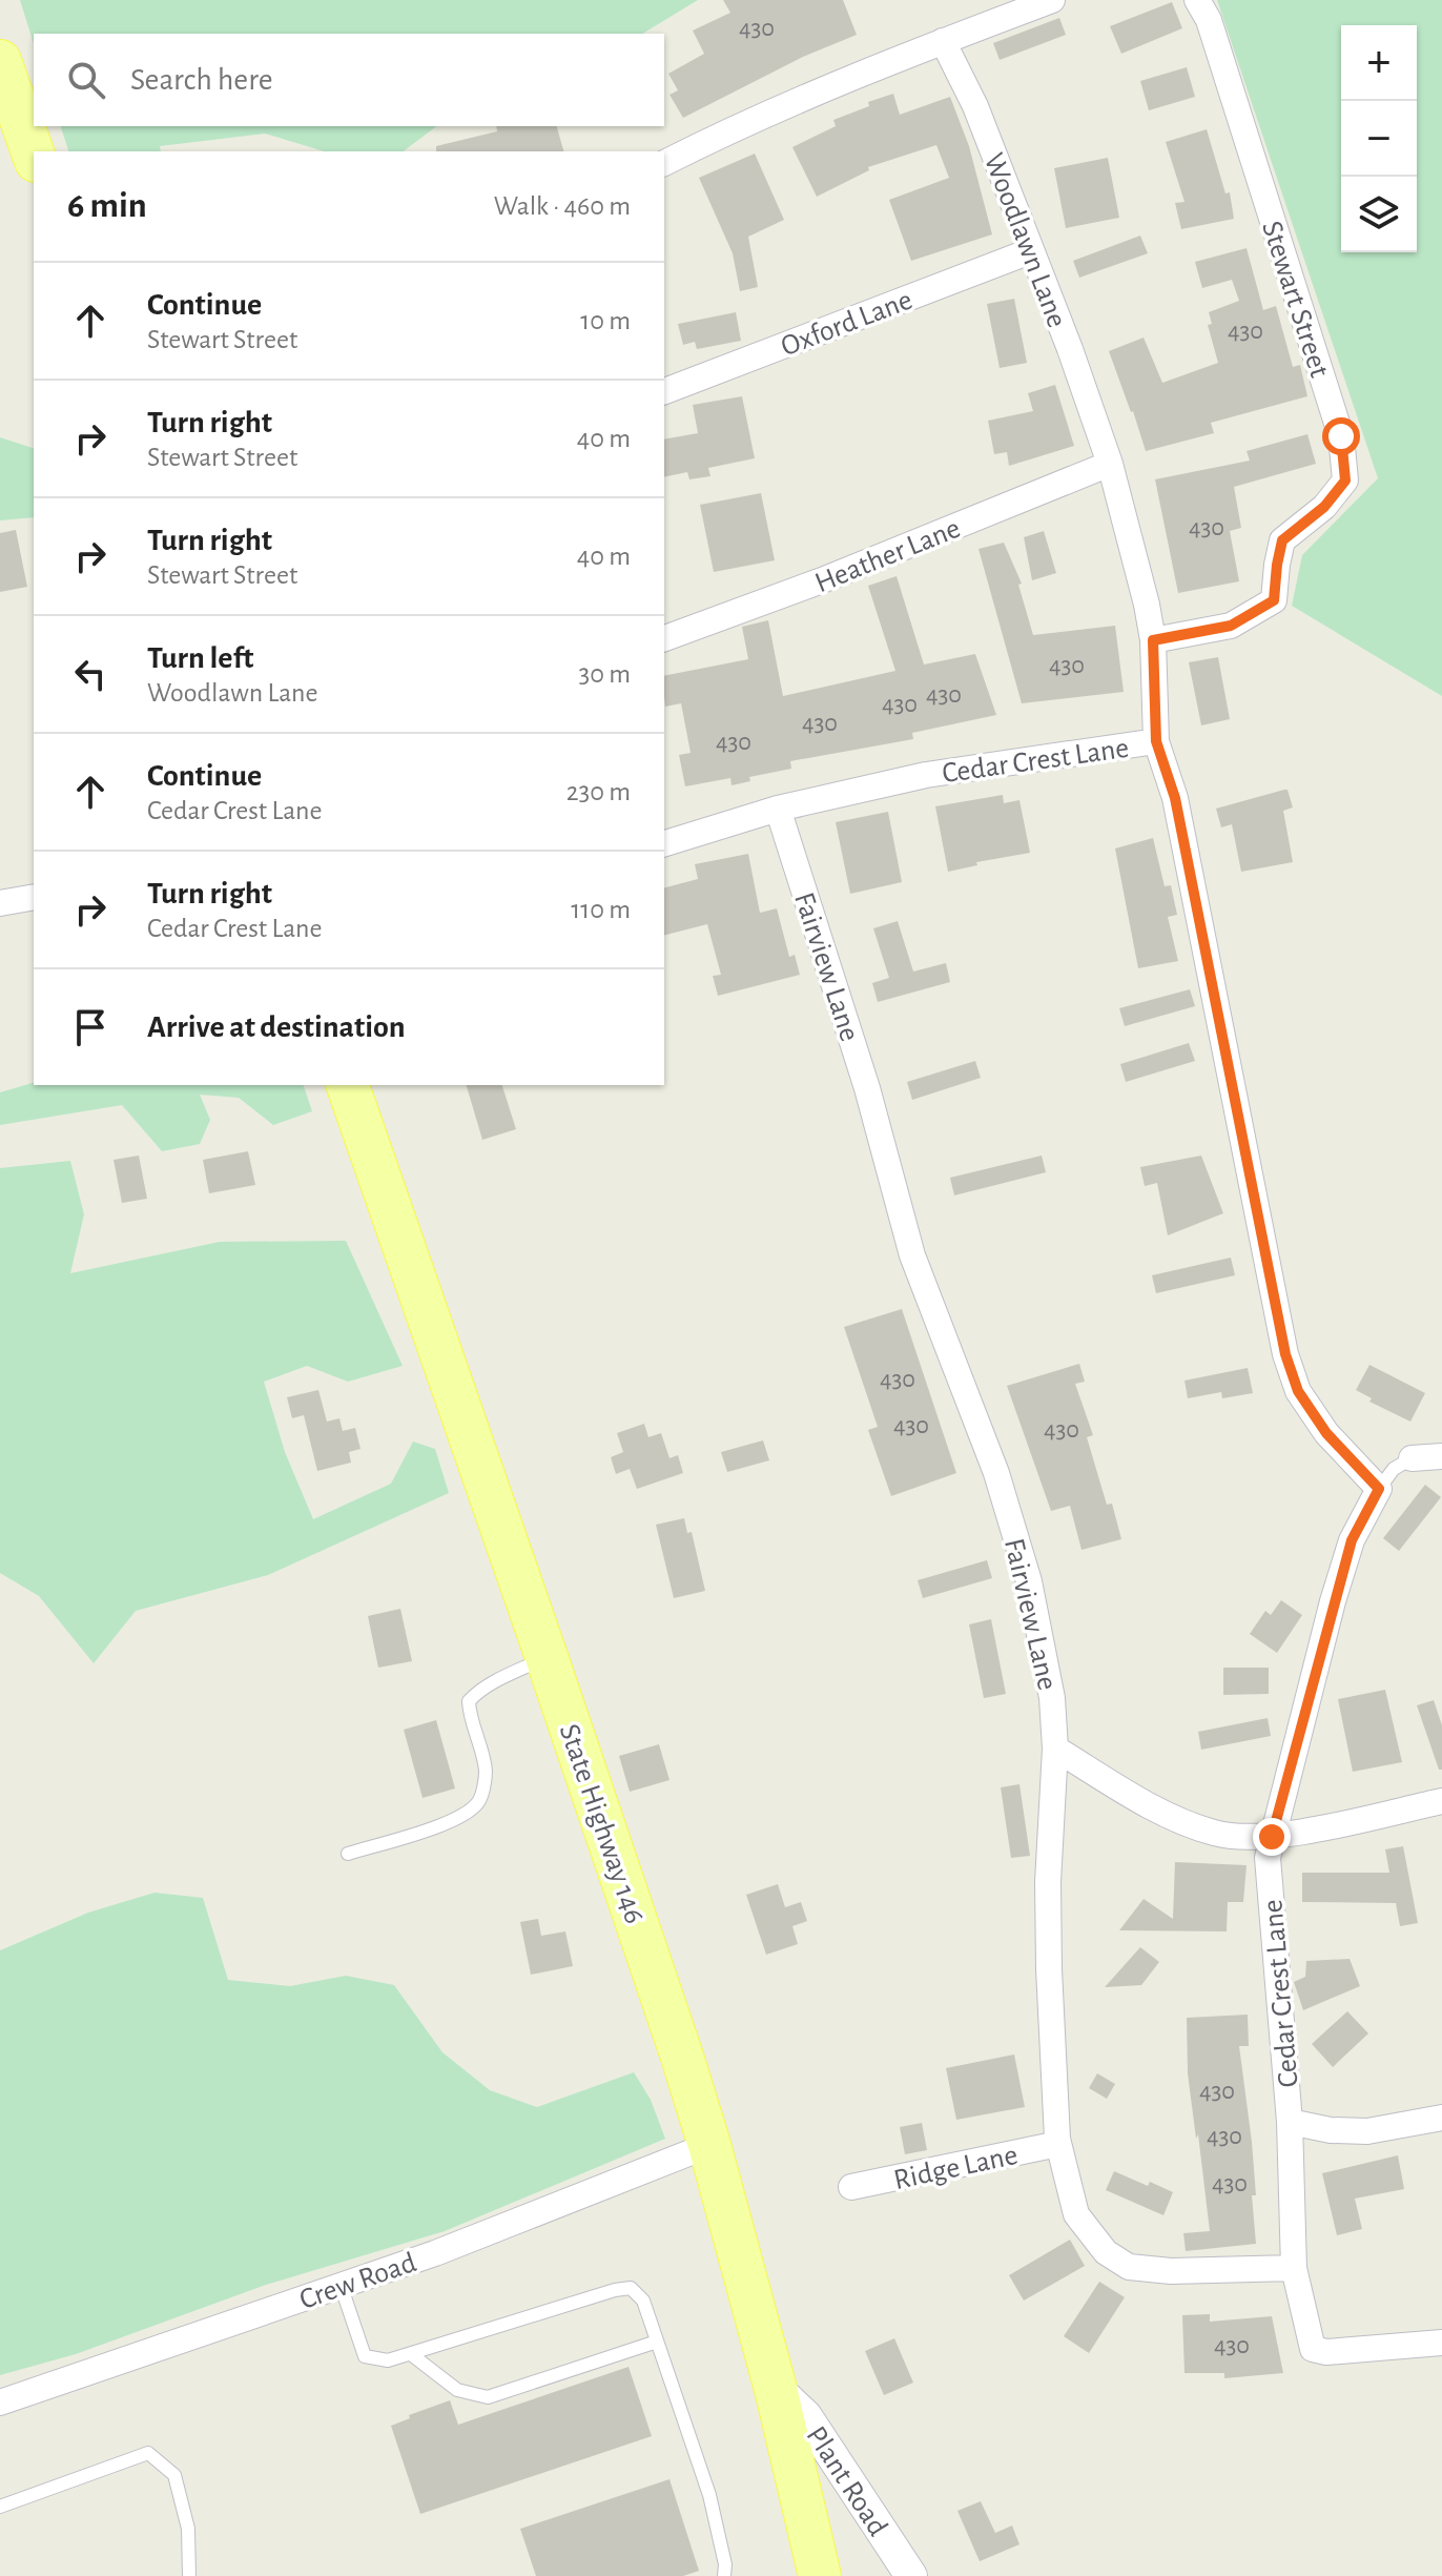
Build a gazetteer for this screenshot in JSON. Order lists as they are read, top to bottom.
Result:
{
  "streets": {
    "main road": ["State Highway 146"],
    "street": [
      "Woodlawn Lane",
      "Stewart Street",
      "Oxford Lane",
      "Heather Lane",
      "Cedar Crest Lane",
      "Fairview Lane",
      "Ridge Lane",
      "Crew Road",
      "Plant Road"
    ]
  },
  "crossings": [
    ["Woodlawn Lane", "Stewart Street"],
    ["Woodlawn Lane", "Oxford Lane"],
    ["Woodlawn Lane", "Heather Lane"],
    ["Woodlawn Lane", "Cedar Crest Lane"],
    ["Cedar Crest Lane", "Fairview Lane"],
    ["Fairview Lane", "Ridge Lane"],
    ["State Highway 146", "Crew Road"],
    ["State Highway 146", "Plant Road"]
  ],
  "house_numbers": [
    "430",
    "430",
    "430",
    "430",
    "430",
    "430",
    "430",
    "430",
    "430",
    "430",
    "430",
    "430",
    "430",
    "430",
    "430"
  ],
  "page": {
    "map_buttons": ["+", "−"],
    "search": "Search here",
    "heading": ["6 min", "Walk · 460 m"],
    "list": [
      ["Continue", "Stewart Street", "10 m"],
      ["Turn right", "Stewart Street", "40 m"],
      ["Turn right", "Stewart Street", "40 m"],
      ["Turn left", "Woodlawn Lane", "30 m"],
      ["Continue", "Cedar Crest Lane", "230 m"],
      ["Turn right", "Cedar Crest Lane", "110 m"],
      "Arrive at destination"
    ]
  }
}
